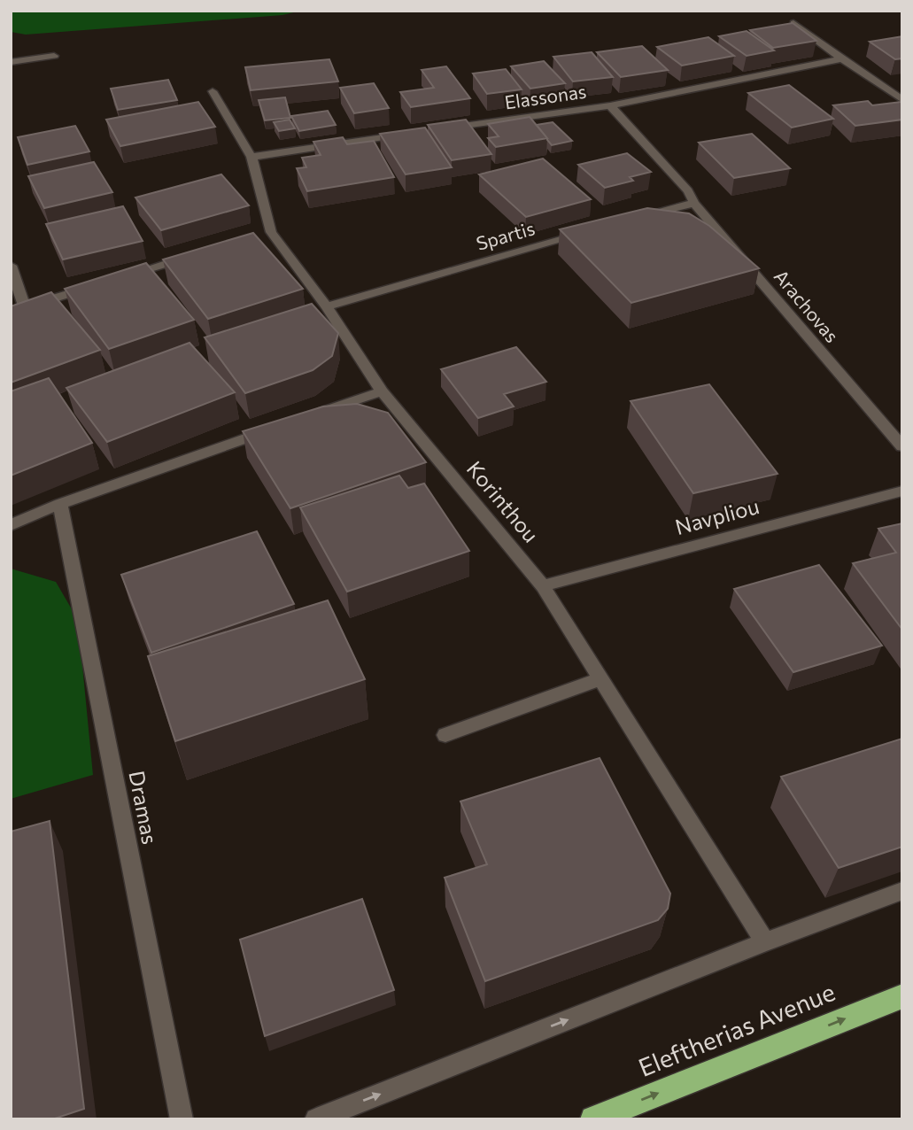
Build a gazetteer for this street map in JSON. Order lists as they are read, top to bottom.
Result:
{
  "streets": {
    "highway": ["Eleftherias Avenue"],
    "street": [
      "Elassonas",
      "Spartis",
      "Arachovas",
      "Korinthou",
      "Navpliou",
      "Dramas"
    ]
  },
  "crossings": [
    ["Elassonas", "Arachovas"],
    ["Spartis", "Korinthou"],
    ["Korinthou", "Navpliou"]
  ],
  "one_way": ["Eleftherias Avenue"]
}
